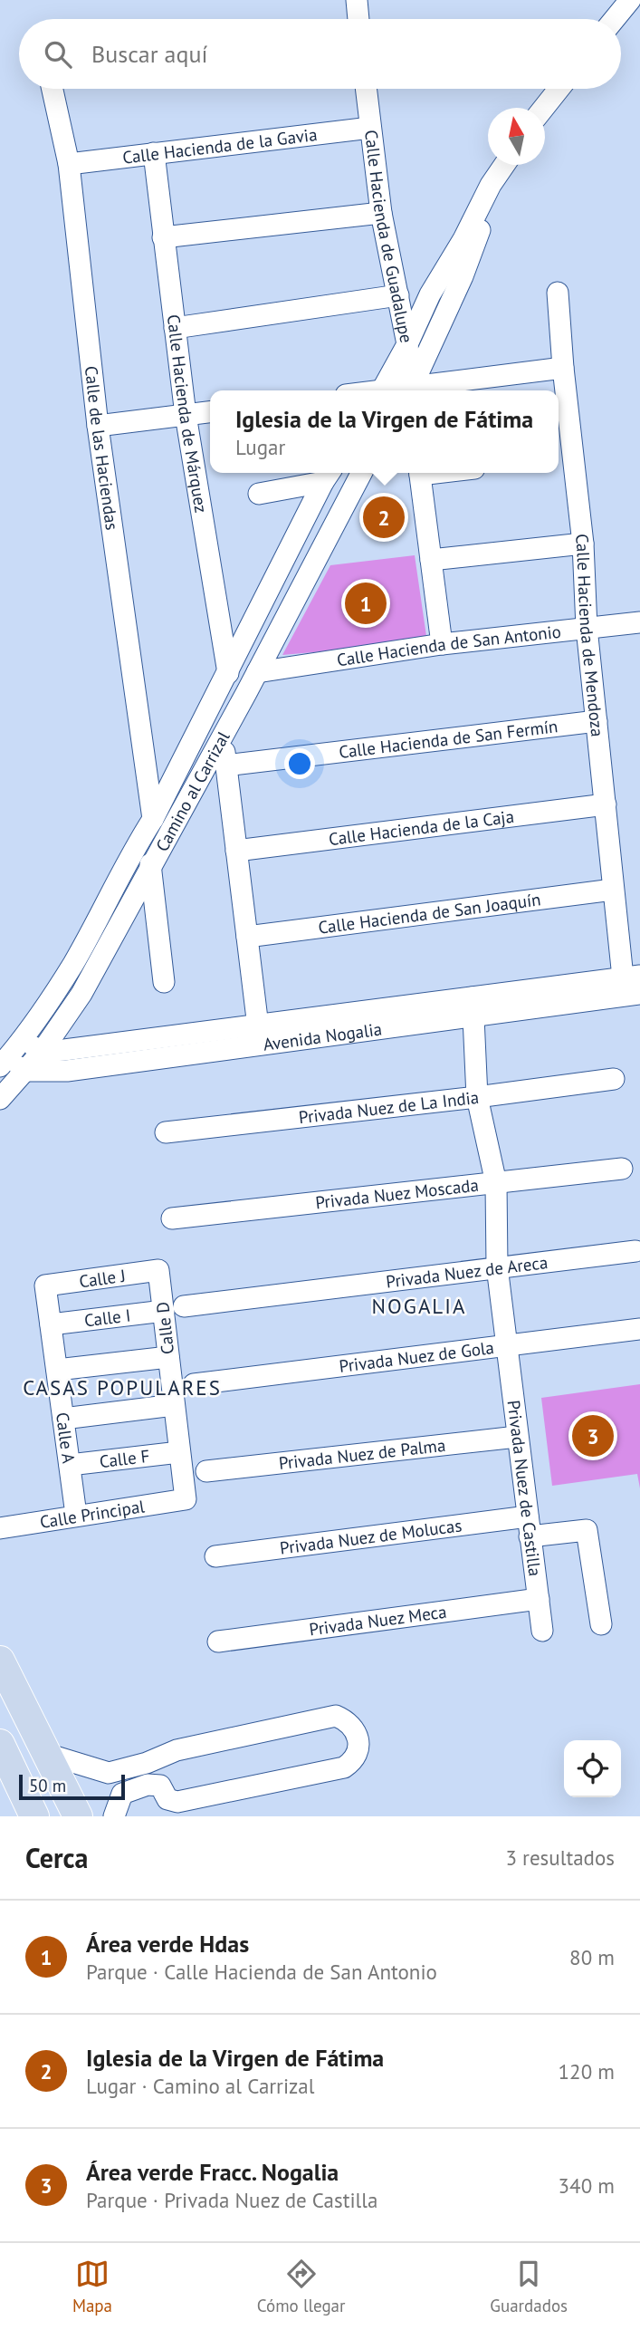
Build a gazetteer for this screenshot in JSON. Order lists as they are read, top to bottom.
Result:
{
  "streets": {
    "street": [
      "Calle Hacienda de la Gavia",
      "Calle Hacienda de Guadalupe",
      "Calle Hacienda de Márquez",
      "Calle de las Haciendas",
      "Calle Hacienda de Mendoza",
      "Calle Hacienda de San Antonio",
      "Calle Hacienda de San Fermín",
      "Camino al Carrizal",
      "Calle Hacienda de la Caja",
      "Calle Hacienda de San Joaquín",
      "Avenida Nogalia",
      "Privada Nuez de La India",
      "Privada Nuez Moscada",
      "Privada Nuez de Areca",
      "Calle J",
      "Calle I",
      "Calle D",
      "Privada Nuez de Gola",
      "Calle A",
      "Privada Nuez de Palma",
      "Calle F",
      "Privada Nuez de Castilla",
      "Calle Principal",
      "Privada Nuez de Molucas",
      "Privada Nuez Meca"
    ]
  },
  "crossings": [
    ["Calle Hacienda de la Gavia", "Calle Hacienda de Guadalupe"],
    ["Calle Hacienda de la Gavia", "Calle Hacienda de Márquez"],
    ["Calle Hacienda de la Gavia", "Calle de las Haciendas"],
    ["Calle Hacienda de Márquez", "Camino al Carrizal"],
    ["Calle de las Haciendas", "Camino al Carrizal"],
    ["Calle Hacienda de Mendoza", "Calle Hacienda de San Antonio"],
    ["Calle Hacienda de Mendoza", "Calle Hacienda de San Fermín"],
    ["Calle Hacienda de Mendoza", "Calle Hacienda de la Caja"],
    ["Calle Hacienda de Mendoza", "Calle Hacienda de San Joaquín"],
    ["Calle Hacienda de Mendoza", "Avenida Nogalia"],
    ["Calle Hacienda de San Antonio", "Camino al Carrizal"],
    ["Camino al Carrizal", "Avenida Nogalia"],
    ["Avenida Nogalia", "Privada Nuez de Castilla"],
    ["Privada Nuez de La India", "Privada Nuez de Castilla"],
    ["Privada Nuez Moscada", "Privada Nuez de Castilla"],
    ["Privada Nuez de Areca", "Privada Nuez de Castilla"],
    ["Calle J", "Calle D"],
    ["Calle J", "Calle A"],
    ["Calle I", "Calle D"],
    ["Calle I", "Calle A"],
    ["Calle D", "Calle F"],
    ["Calle D", "Calle Principal"],
    ["Privada Nuez de Gola", "Privada Nuez de Castilla"],
    ["Calle A", "Calle F"],
    ["Calle A", "Calle Principal"],
    ["Privada Nuez de Palma", "Privada Nuez de Castilla"],
    ["Privada Nuez de Castilla", "Privada Nuez de Molucas"],
    ["Privada Nuez de Castilla", "Privada Nuez Meca"]
  ],
  "districts": ["NOGALIA", "CASAS POPULARES"],
  "scale_bar": "50 m",
  "north": "top",
  "page": {
    "search": "Buscar aquí",
    "popup": ["Iglesia de la Virgen de Fátima", "Lugar"],
    "pins": ["2", "1", "3"],
    "scale": "50 m",
    "heading": ["Cerca", "3 resultados"],
    "list": [
      {
        "mark": "1",
        "name": "Área verde Hdas",
        "note": "Parque · Calle Hacienda de San Antonio",
        "value": "80 m"
      },
      {
        "mark": "2",
        "name": "Iglesia de la Virgen de Fátima",
        "note": "Lugar · Camino al Carrizal",
        "value": "120 m"
      },
      {
        "mark": "3",
        "name": "Área verde Fracc. Nogalia",
        "note": "Parque · Privada Nuez de Castilla",
        "value": "340 m"
      }
    ],
    "nav": ["Mapa", "Cómo llegar", "Guardados"]
  }
}
